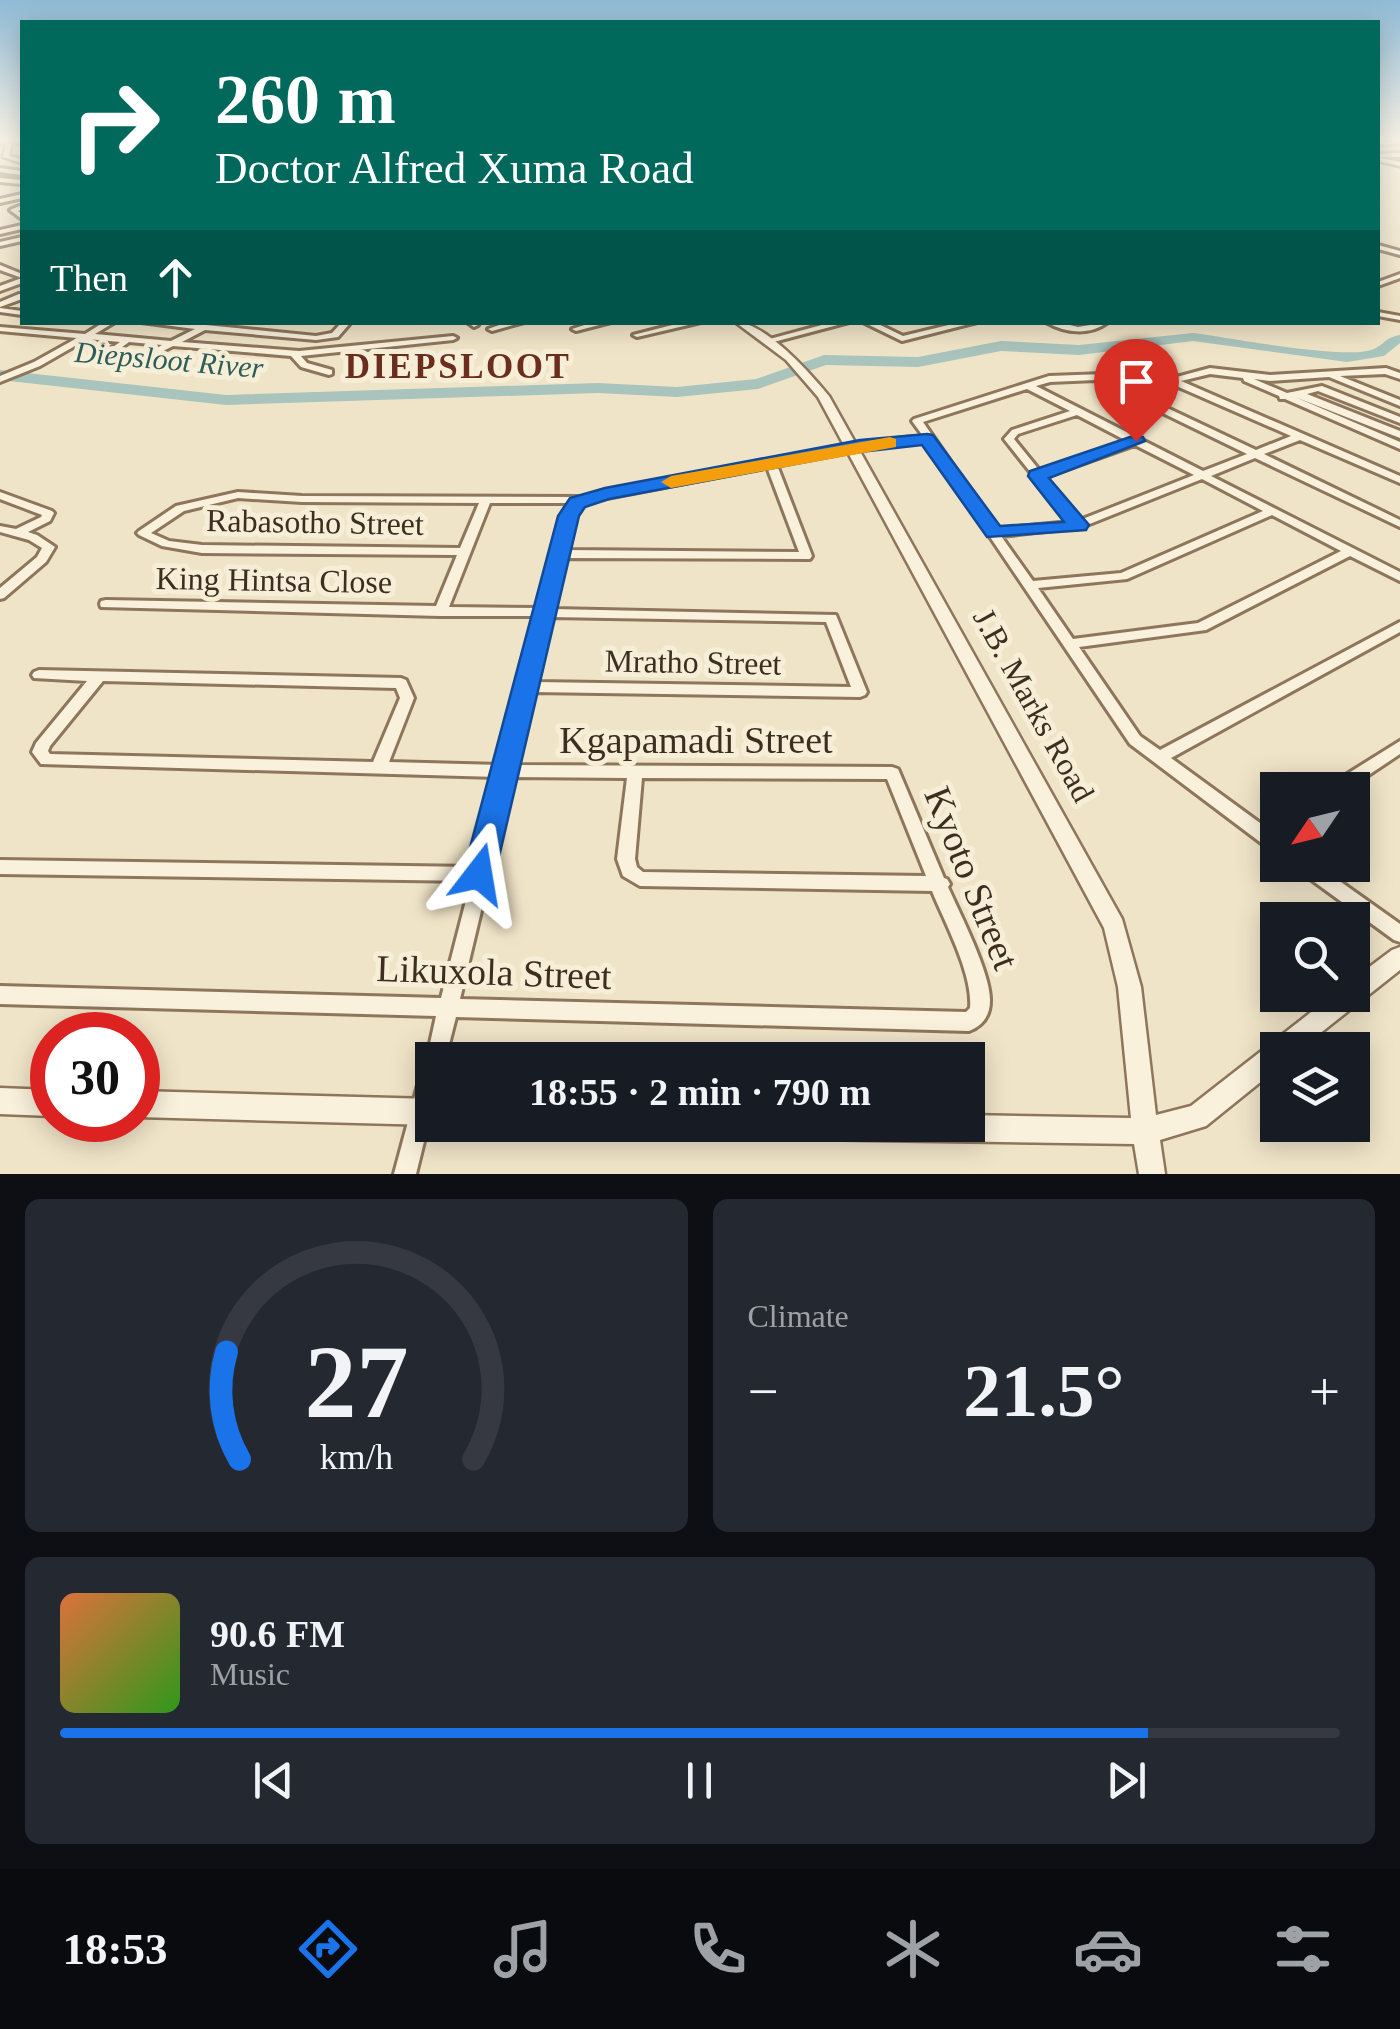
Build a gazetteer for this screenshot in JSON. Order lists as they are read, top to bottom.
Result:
{
  "streets": {
    "street": [
      "Rabasotho Street",
      "King Hintsa Close",
      "Mratho Street",
      "J.B. Marks Road",
      "Kgapamadi Street",
      "Kyoto Street",
      "Likuxola Street"
    ]
  },
  "crossings": [
    ["Rabasotho Street", "King Hintsa Close"],
    ["King Hintsa Close", "Mratho Street"],
    ["King Hintsa Close", "J.B. Marks Road"],
    ["Kgapamadi Street", "Kyoto Street"],
    ["Kyoto Street", "Likuxola Street"]
  ],
  "districts": ["DIEPSLOOT"],
  "water": ["Diepsloot River"],
  "north": "bottom left",
  "page": {
    "turn": ["260 m", "Doctor Alfred Xuma Road"],
    "then": "Then",
    "limit": "30",
    "trip": "18:55 · 2 min · 790 m",
    "tile": "Climate",
    "heat": ["−", "21.5°", "+"],
    "song": ["90.6 FM", "Music"],
    "tabs": "18:53",
    "gauge": ["27", "km/h"]
  }
}
